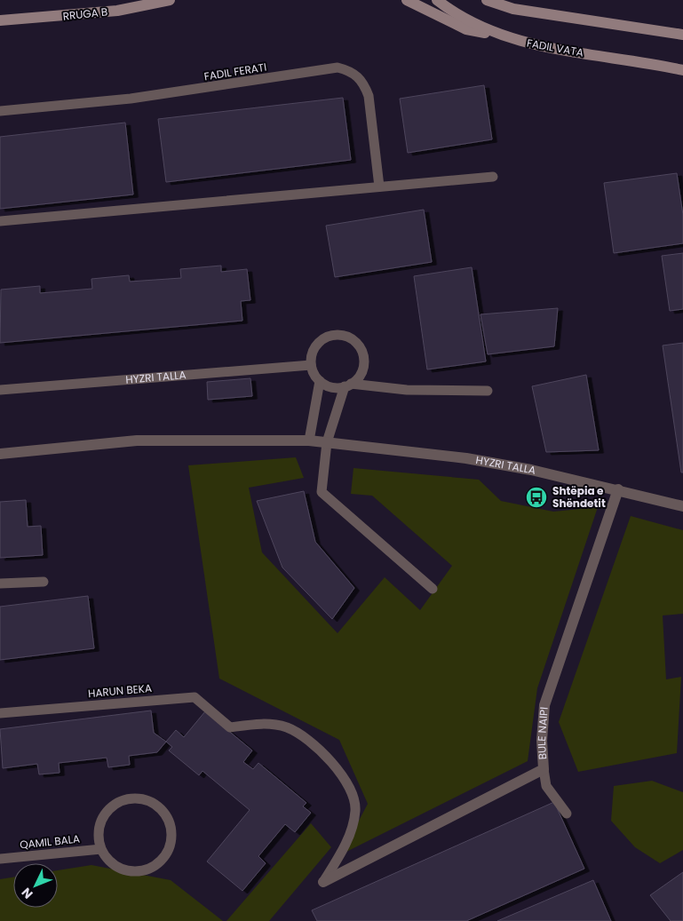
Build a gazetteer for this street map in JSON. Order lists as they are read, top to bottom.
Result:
{
  "streets": {
    "main road": ["RRUGA B", "FADIL VATA"],
    "street": ["HYZRI TALLA", "BULE NAIPI"],
    "lane": ["FADIL FERATI", "HARUN BEKA", "QAMIL BALA"]
  },
  "crossings": [
    ["HYZRI TALLA", "BULE NAIPI"],
    ["HARUN BEKA", "BULE NAIPI"]
  ],
  "places": {
    "bus stop": ["Shtëpia e Shëndetit"]
  },
  "north": "bottom left"
}
